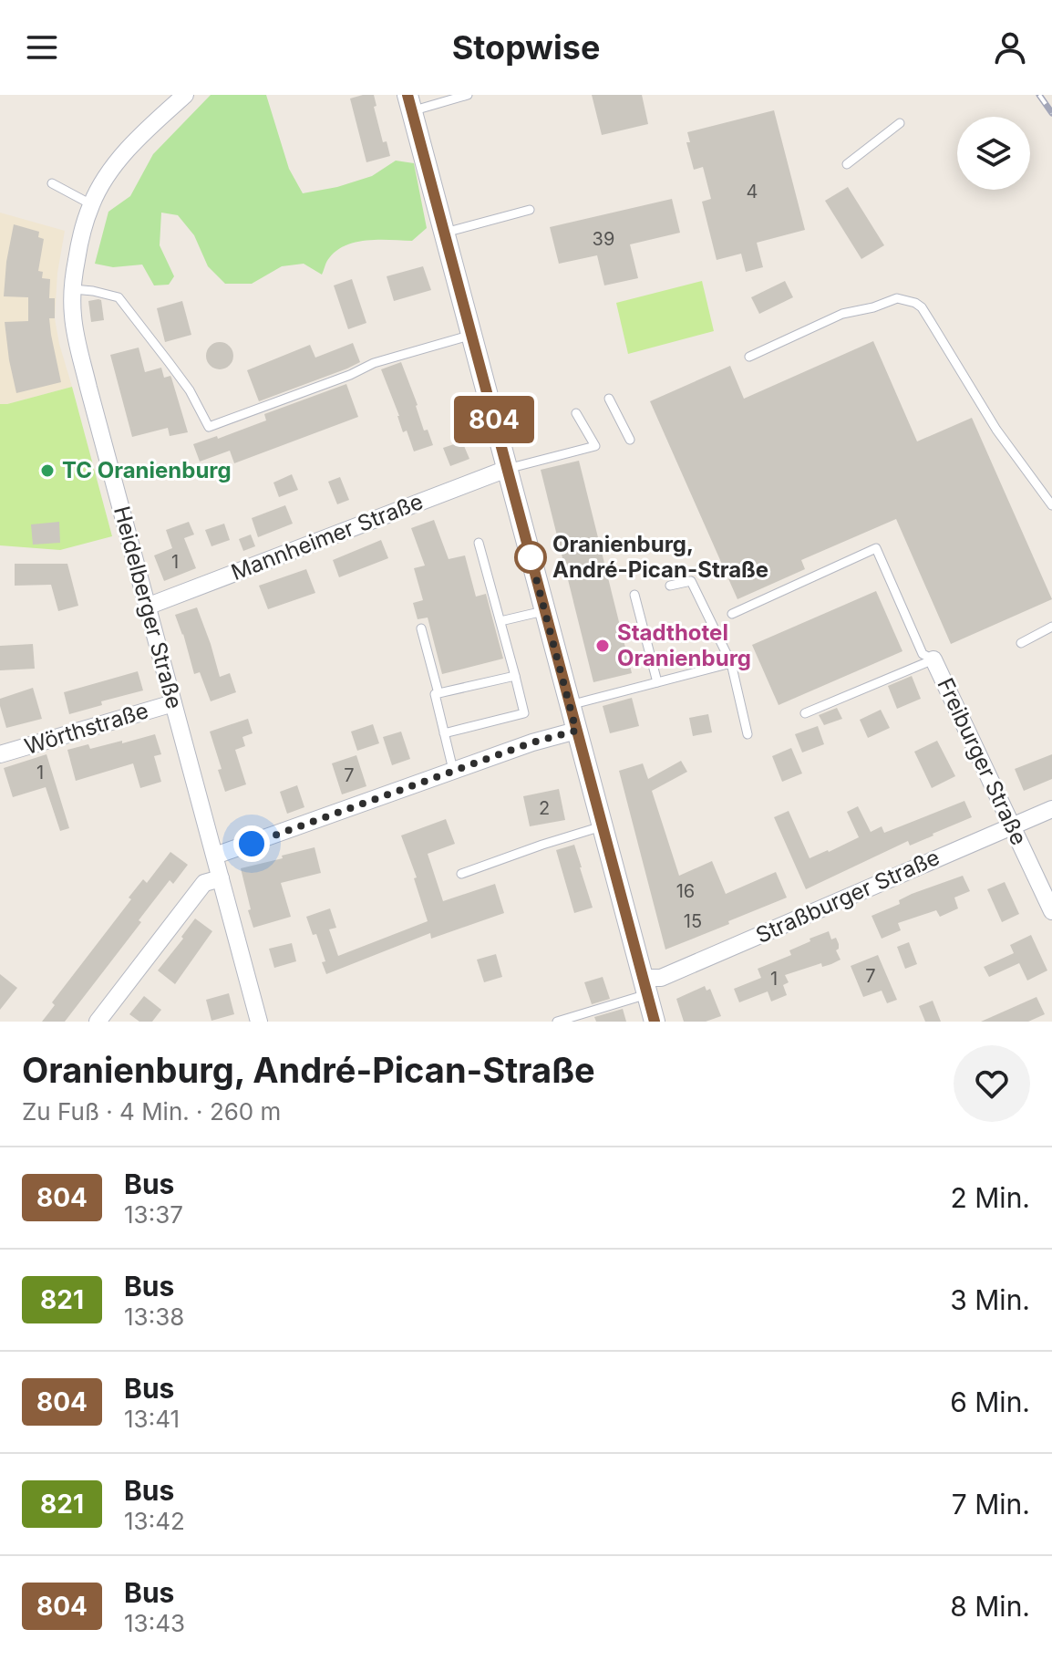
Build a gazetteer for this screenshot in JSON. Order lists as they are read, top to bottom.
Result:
{
  "streets": {
    "street": [
      "Mannheimer Straße",
      "Heidelberger Straße",
      "Wörthstraße",
      "Freiburger Straße",
      "Straßburger Straße"
    ]
  },
  "crossings": [
    ["Mannheimer Straße", "Heidelberger Straße"],
    ["Heidelberger Straße", "Wörthstraße"],
    ["Freiburger Straße", "Straßburger Straße"]
  ],
  "places": ["TC Oranienburg", "Oranienburg, André-Pican-Straße", "Stadthotel Oranienburg"],
  "lines": ["bus line 804"],
  "house_numbers": [
    "4",
    "39",
    "1",
    "1",
    "7",
    "2",
    "16",
    "15",
    "7",
    "1"
  ],
  "page": {
    "header": "Stopwise",
    "on_map": "804",
    "heading": ["Oranienburg, André-Pican-Straße", "Zu Fuß · 4 Min. · 260 m"],
    "list": [
      {
        "mark": "804",
        "name": "Bus",
        "note": "13:37",
        "value": "2 Min."
      },
      {
        "mark": "821",
        "name": "Bus",
        "note": "13:38",
        "value": "3 Min."
      },
      {
        "mark": "804",
        "name": "Bus",
        "note": "13:41",
        "value": "6 Min."
      },
      {
        "mark": "821",
        "name": "Bus",
        "note": "13:42",
        "value": "7 Min."
      },
      {
        "mark": "804",
        "name": "Bus",
        "note": "13:43",
        "value": "8 Min."
      }
    ]
  }
}
